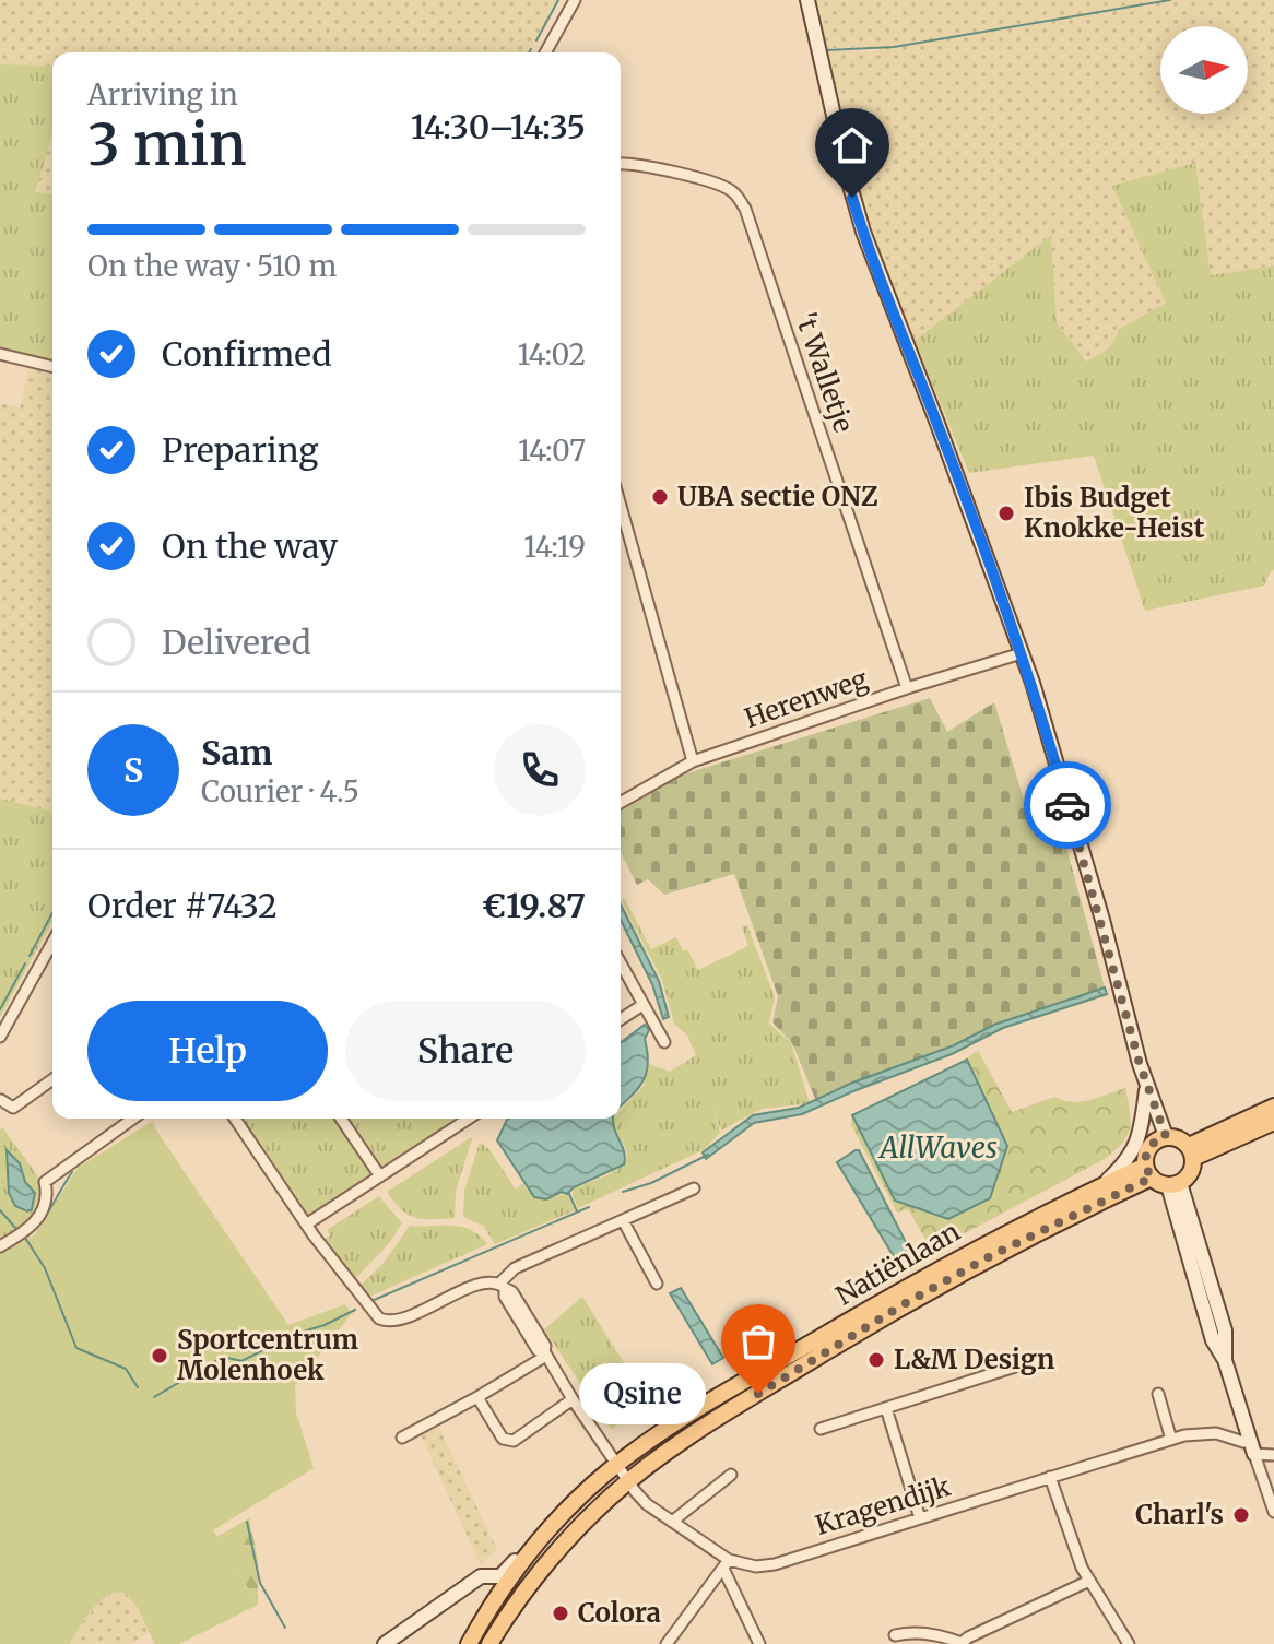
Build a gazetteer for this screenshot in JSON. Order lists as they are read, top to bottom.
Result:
{
  "streets": {
    "main road": ["Natiënlaan"],
    "street": ["'t Walletje", "Herenweg", "Kragendijk"]
  },
  "crossings": [
    ["'t Walletje", "Herenweg"],
    ["Natiënlaan", "Kragendijk"]
  ],
  "water": ["AllWaves"],
  "places": [
    "UBA sectie ONZ",
    "Ibis Budget Knokke-Heist",
    "Sportcentrum Molenhoek",
    "L&M Design",
    "Qsine",
    "Charl's",
    "Colora"
  ],
  "north": "right",
  "page": {
    "heading": ["3 min", "Arriving in", "14:30–14:35"],
    "panel": [
      "Sam",
      "Courier · 4.5",
      "Order #7432",
      "€19.87"
    ],
    "bar": "On the way · 510 m",
    "list": [
      ["Confirmed", "14:02"],
      ["Preparing", "14:07"],
      ["On the way", "14:19"],
      "Delivered"
    ],
    "round": "S",
    "buttons": ["Help", "Share"],
    "bubble": "Qsine"
  }
}
